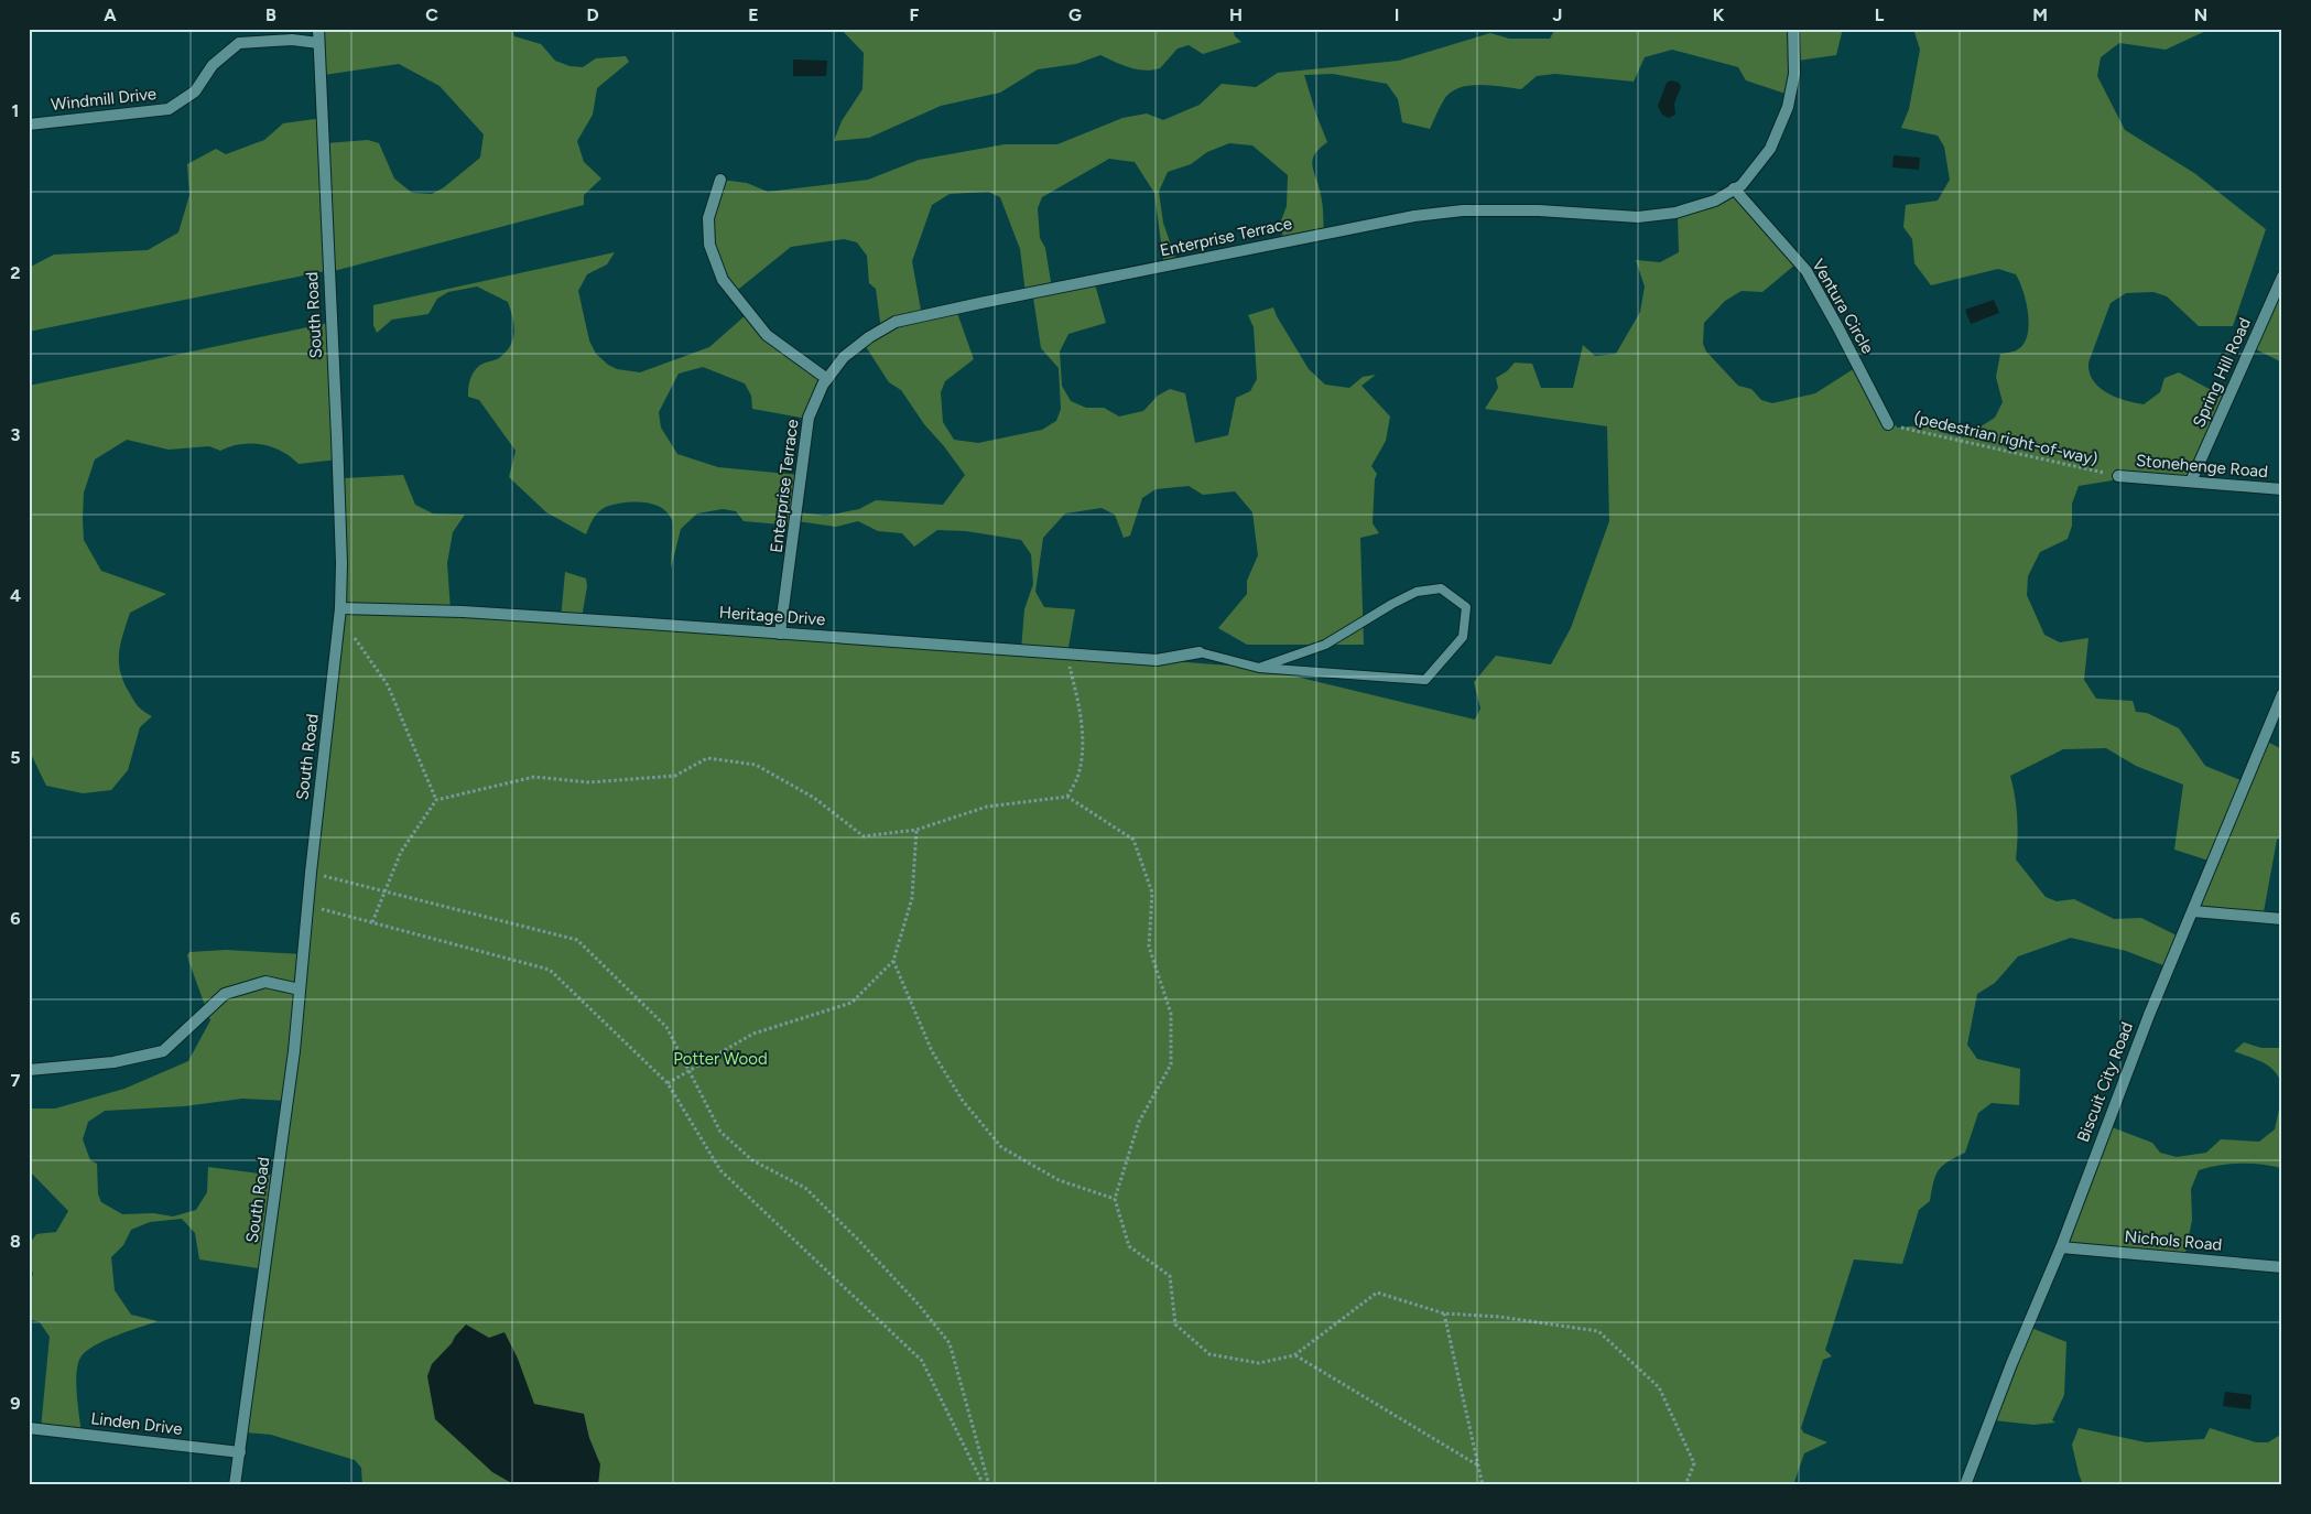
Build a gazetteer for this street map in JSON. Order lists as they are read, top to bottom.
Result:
{
  "streets": {
    "street": [
      "Windmill Drive",
      "Enterprise Terrace",
      "Ventura Circle",
      "South Road",
      "Spring Hill Road",
      "Stonehenge Road",
      "Heritage Drive",
      "Biscuit City Road",
      "Nichols Road",
      "Linden Drive"
    ],
    "path": ["(pedestrian right-of-way)"]
  },
  "crossings": [
    ["Windmill Drive", "South Road"],
    ["Enterprise Terrace", "Ventura Circle"],
    ["Enterprise Terrace", "Heritage Drive"],
    ["Ventura Circle", "(pedestrian right-of-way)"],
    ["South Road", "Heritage Drive"],
    ["South Road", "Linden Drive"],
    ["Spring Hill Road", "Stonehenge Road"],
    ["(pedestrian right-of-way)", "Stonehenge Road"],
    ["Biscuit City Road", "Nichols Road"]
  ],
  "parks": ["Potter Wood"],
  "grid": {
    "columns": [
      "A",
      "B",
      "C",
      "D",
      "E",
      "F",
      "G",
      "H",
      "I",
      "J",
      "K",
      "L",
      "M",
      "N"
    ],
    "rows": [
      "1",
      "2",
      "3",
      "4",
      "5",
      "6",
      "7",
      "8",
      "9"
    ]
  }
}
